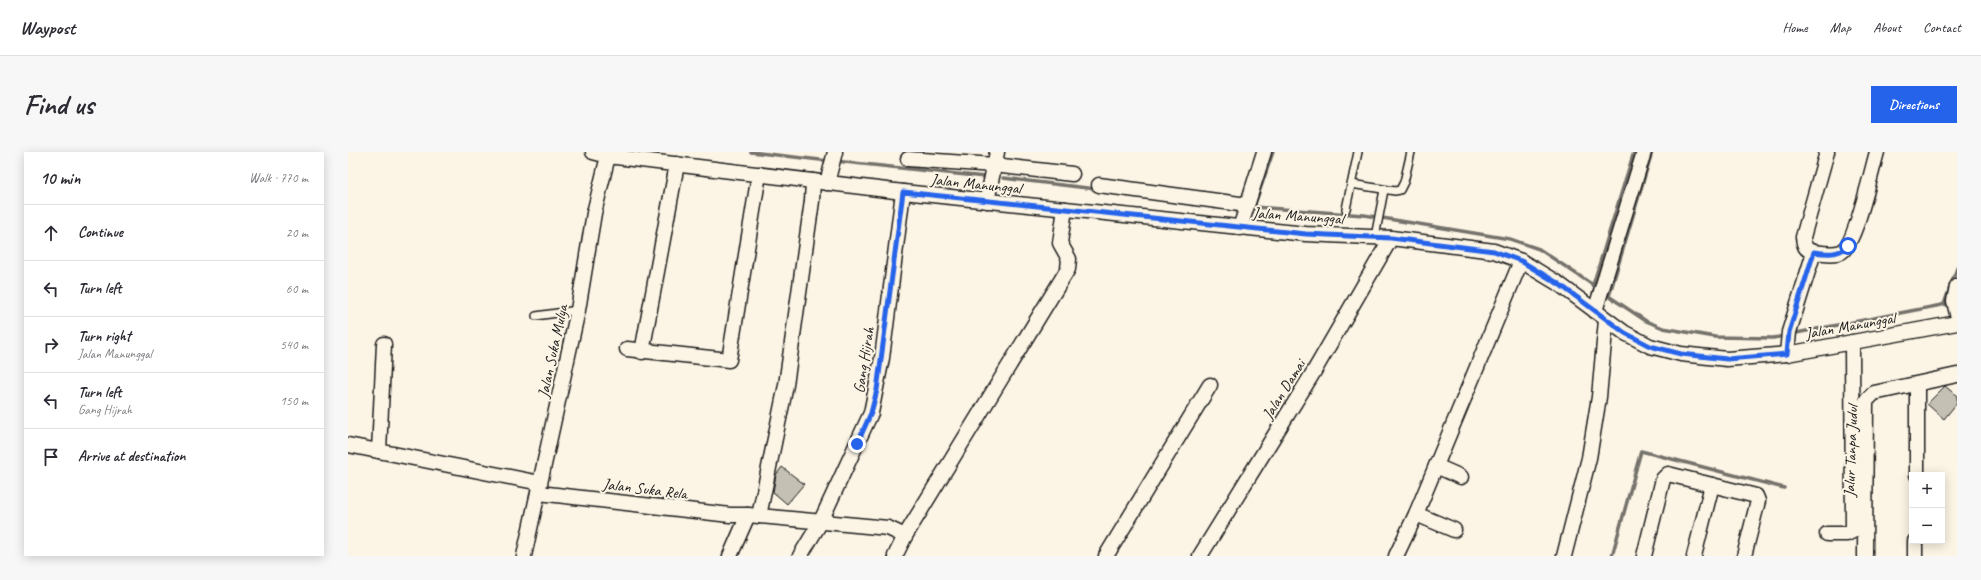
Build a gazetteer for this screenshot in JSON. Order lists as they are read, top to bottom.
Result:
{
  "streets": {
    "street": [
      "Jalan Manunggal",
      "Jalan Suka Mulya",
      "Gang Hijrah",
      "Jalan Damai",
      "Jalur Tanpa Judul",
      "Jalan Suka Rela"
    ]
  },
  "crossings": [
    ["Jalan Manunggal", "Jalan Suka Mulya"],
    ["Jalan Manunggal", "Gang Hijrah"],
    ["Jalan Manunggal", "Jalan Damai"],
    ["Jalan Suka Mulya", "Jalan Suka Rela"],
    ["Gang Hijrah", "Jalan Suka Rela"]
  ],
  "page": {
    "header": "Waypost",
    "nav": [
      "Home",
      "Map",
      "About",
      "Contact"
    ],
    "buttons": "Directions",
    "title": "Find us",
    "heading": ["10 min", "Walk · 770 m"],
    "list": [
      ["Continue", "20 m"],
      ["Turn left", "60 m"],
      ["Turn right", "Jalan Manunggal", "540 m"],
      ["Turn left", "Gang Hijrah", "150 m"],
      "Arrive at destination"
    ],
    "map_buttons": ["+", "−"]
  }
}
